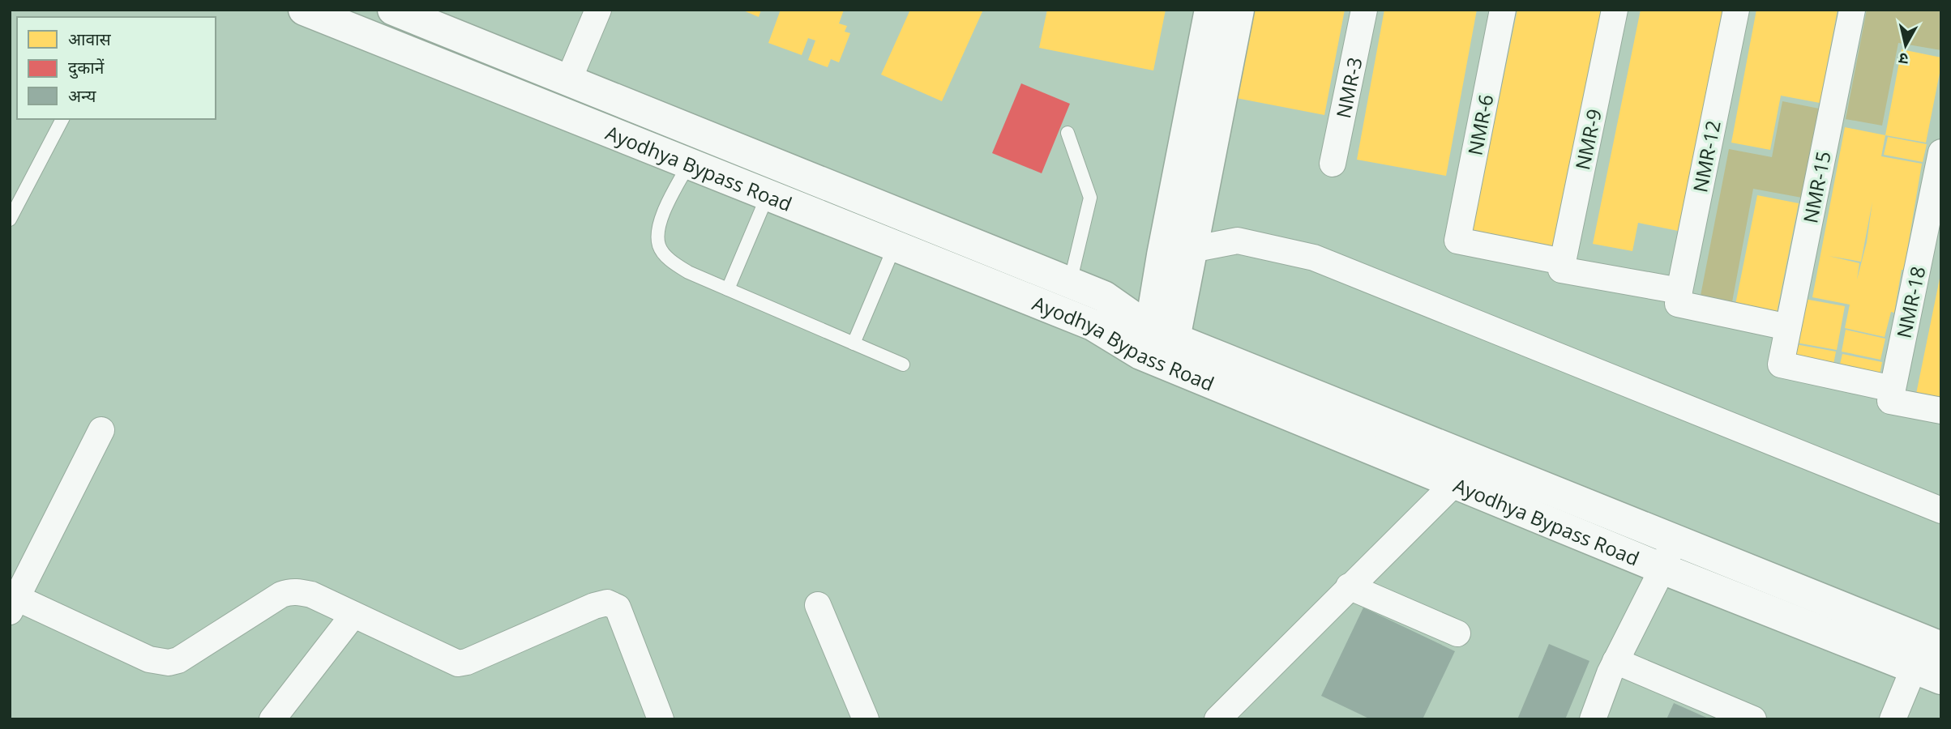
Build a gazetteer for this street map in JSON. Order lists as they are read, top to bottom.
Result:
{
  "streets": {
    "main road": ["Ayodhya Bypass Road"],
    "street": [
      "NMR-3",
      "NMR-6",
      "NMR-9",
      "NMR-12",
      "NMR-15",
      "NMR-18"
    ]
  },
  "crossings": [
    ["NMR-6", "NMR-9"],
    ["NMR-15", "NMR-18"]
  ],
  "legend": ["आवास", "दुकानें", "अन्य"],
  "north": "bottom"
}
